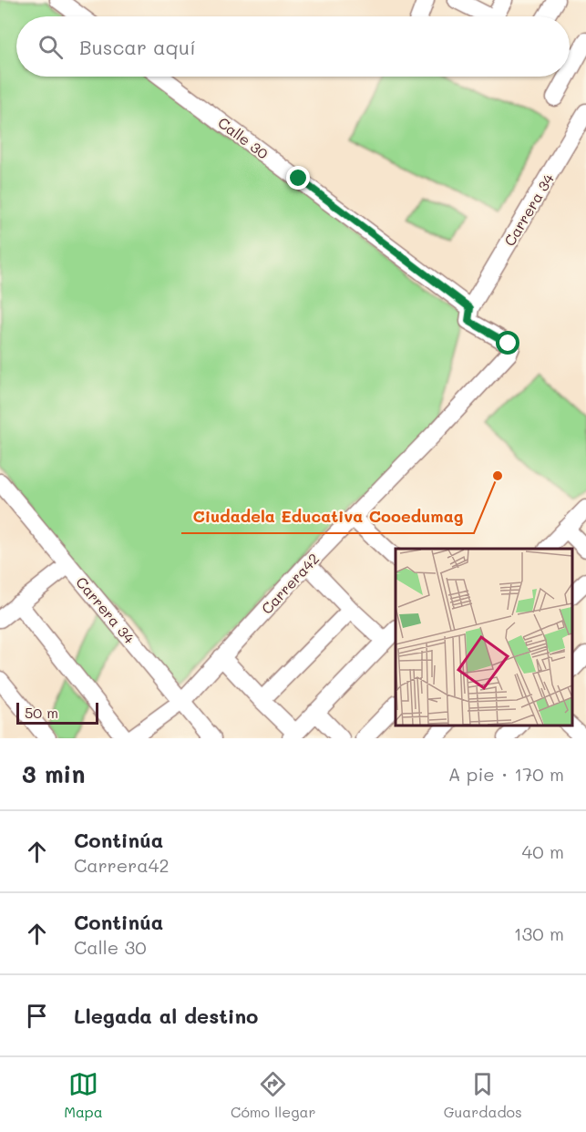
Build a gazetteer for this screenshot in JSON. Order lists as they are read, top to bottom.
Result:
{
  "streets": {
    "street": ["Calle 30", "Carrera 34", "Carrera42"]
  },
  "crossings": [
    ["Calle 30", "Carrera 34"],
    ["Calle 30", "Carrera42"],
    ["Carrera 34", "Carrera42"]
  ],
  "places": ["Ciudadela Educativa Cooedumag"],
  "scale_bar": "50 m",
  "page": {
    "search": "Buscar aquí",
    "scale": "50 m",
    "heading": ["3 min", "A pie · 170 m"],
    "list": [
      ["Continúa", "Carrera42", "40 m"],
      ["Continúa", "Calle 30", "130 m"],
      "Llegada al destino"
    ],
    "nav": ["Mapa", "Cómo llegar", "Guardados"]
  }
}
